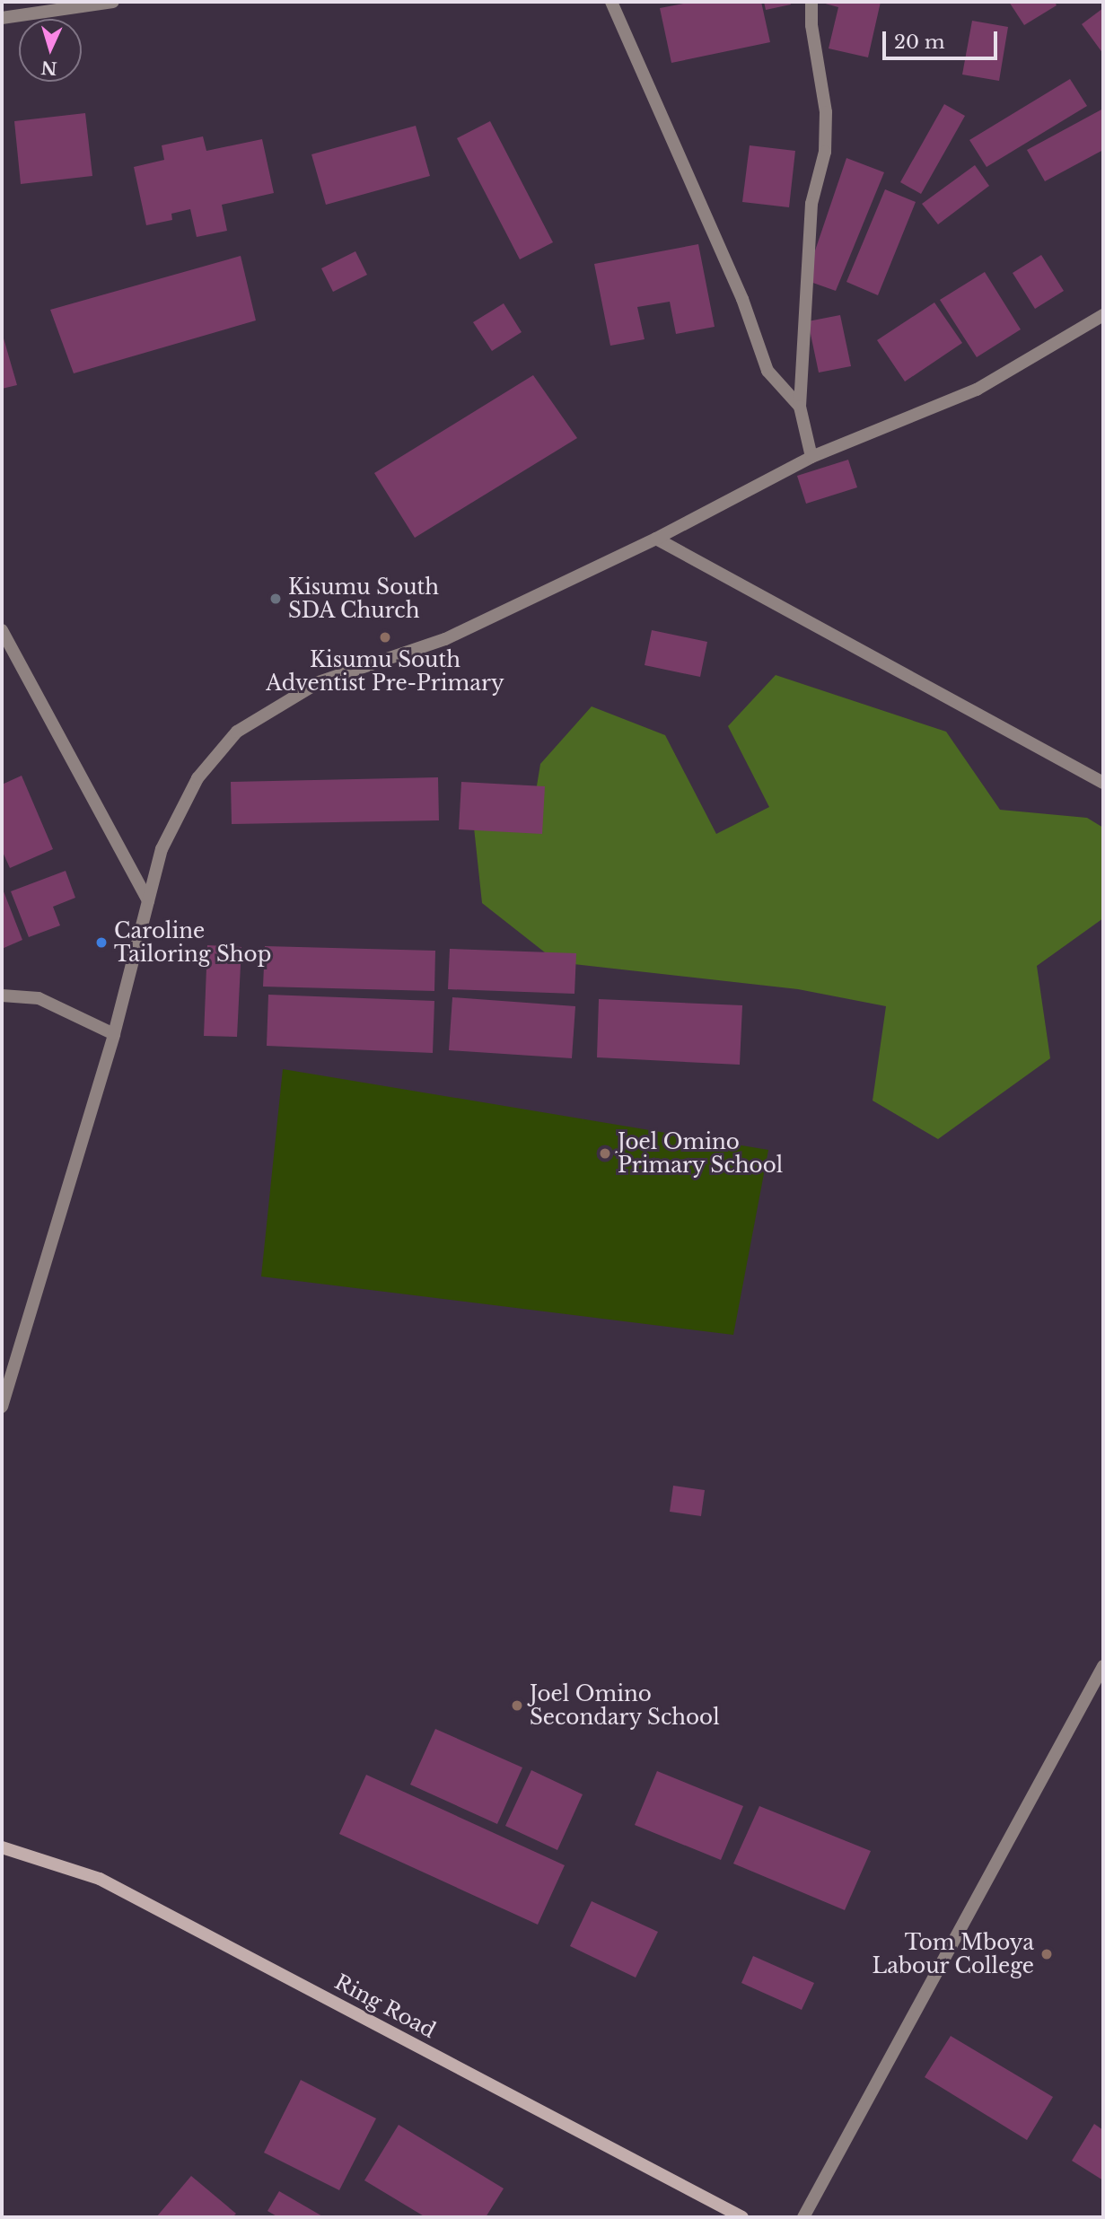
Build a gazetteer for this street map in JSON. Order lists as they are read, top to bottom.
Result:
{
  "streets": {
    "main road": ["Ring Road"]
  },
  "places": [
    "Kisumu South SDA Church",
    "Kisumu South Adventist Pre-Primary",
    "Caroline Tailoring Shop",
    "Joel Omino Primary School",
    "Joel Omino Secondary School",
    "Tom Mboya Labour College"
  ],
  "scale_bar": "20 m",
  "north": "bottom"
}
